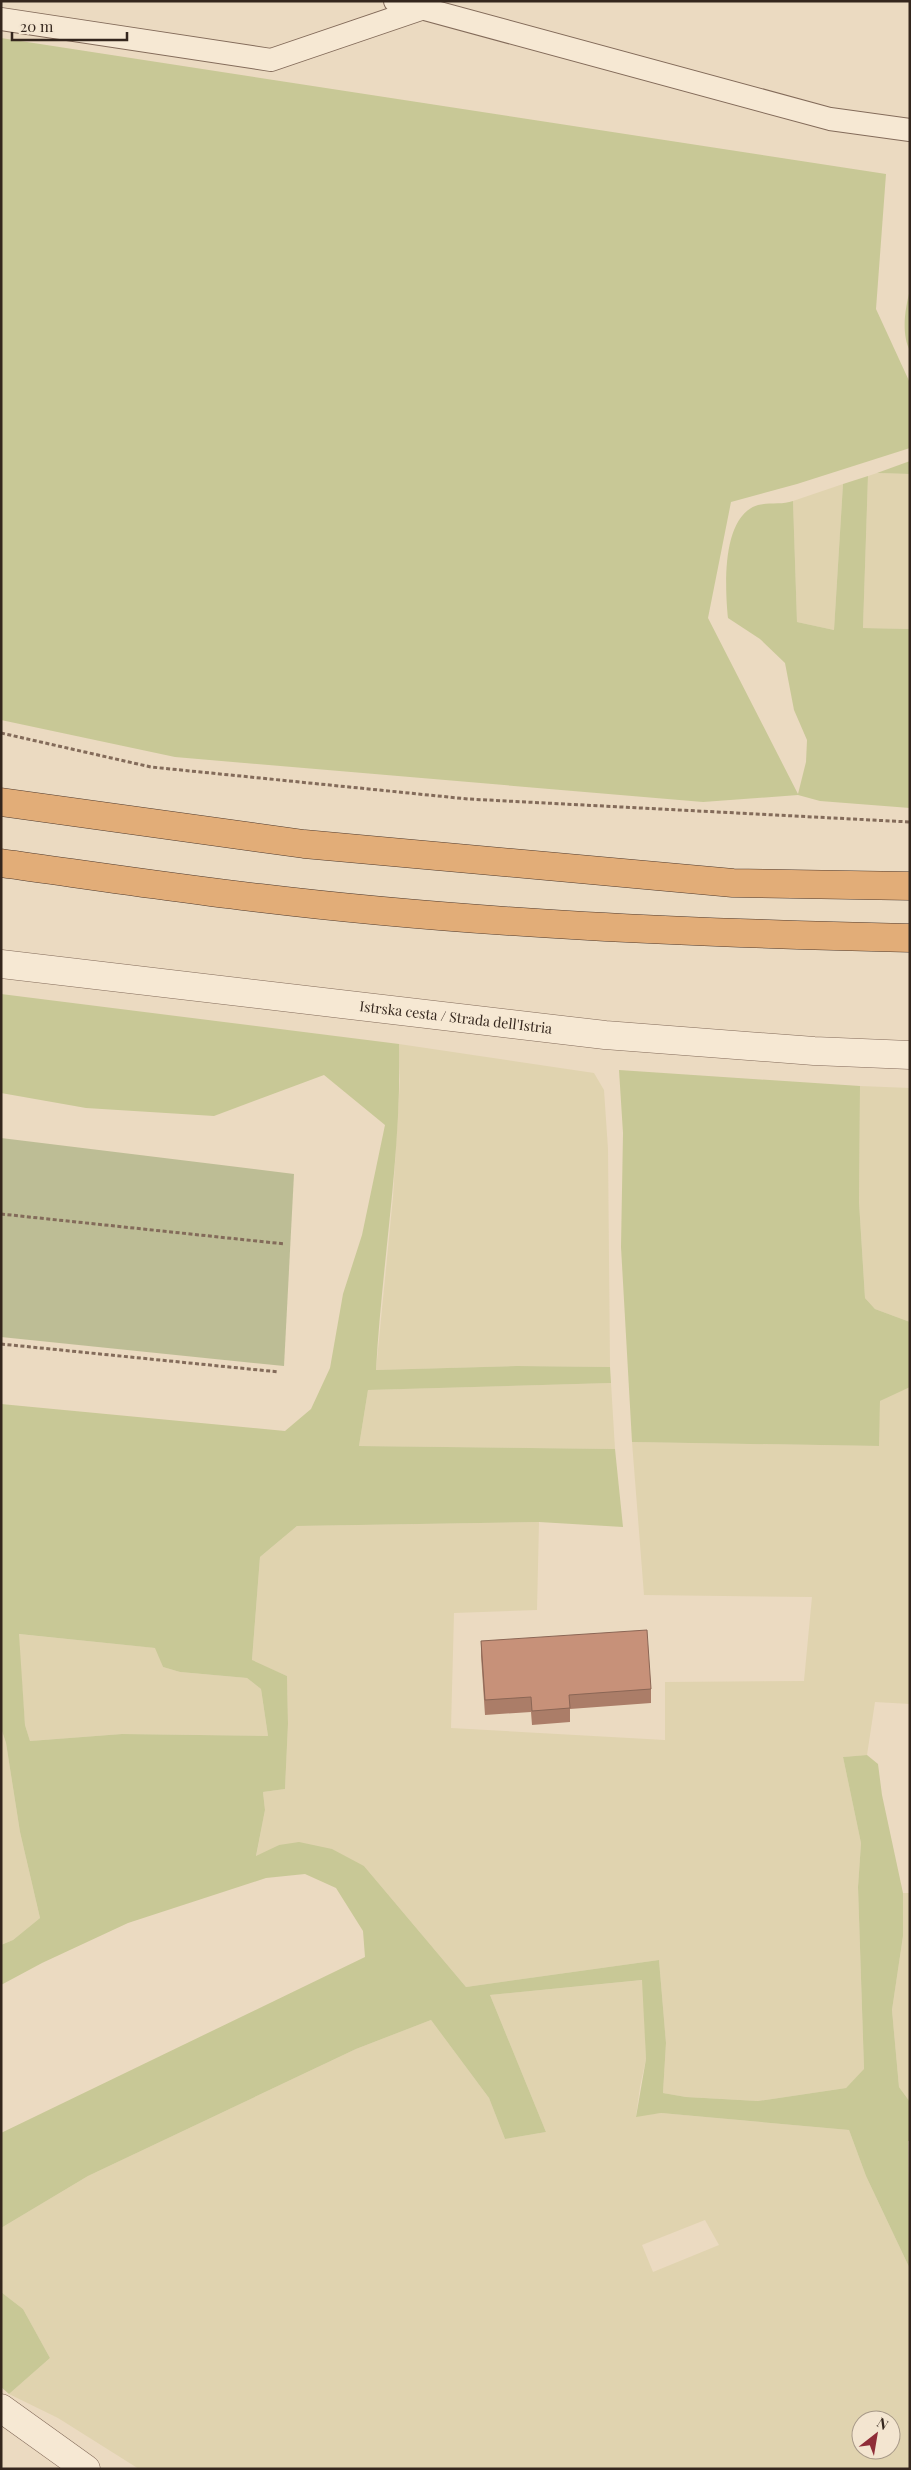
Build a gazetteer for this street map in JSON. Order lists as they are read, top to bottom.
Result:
{
  "streets": {
    "street": ["Istrska cesta / Strada dell'Istria"]
  },
  "scale_bar": "20 m",
  "north": "top right"
}
